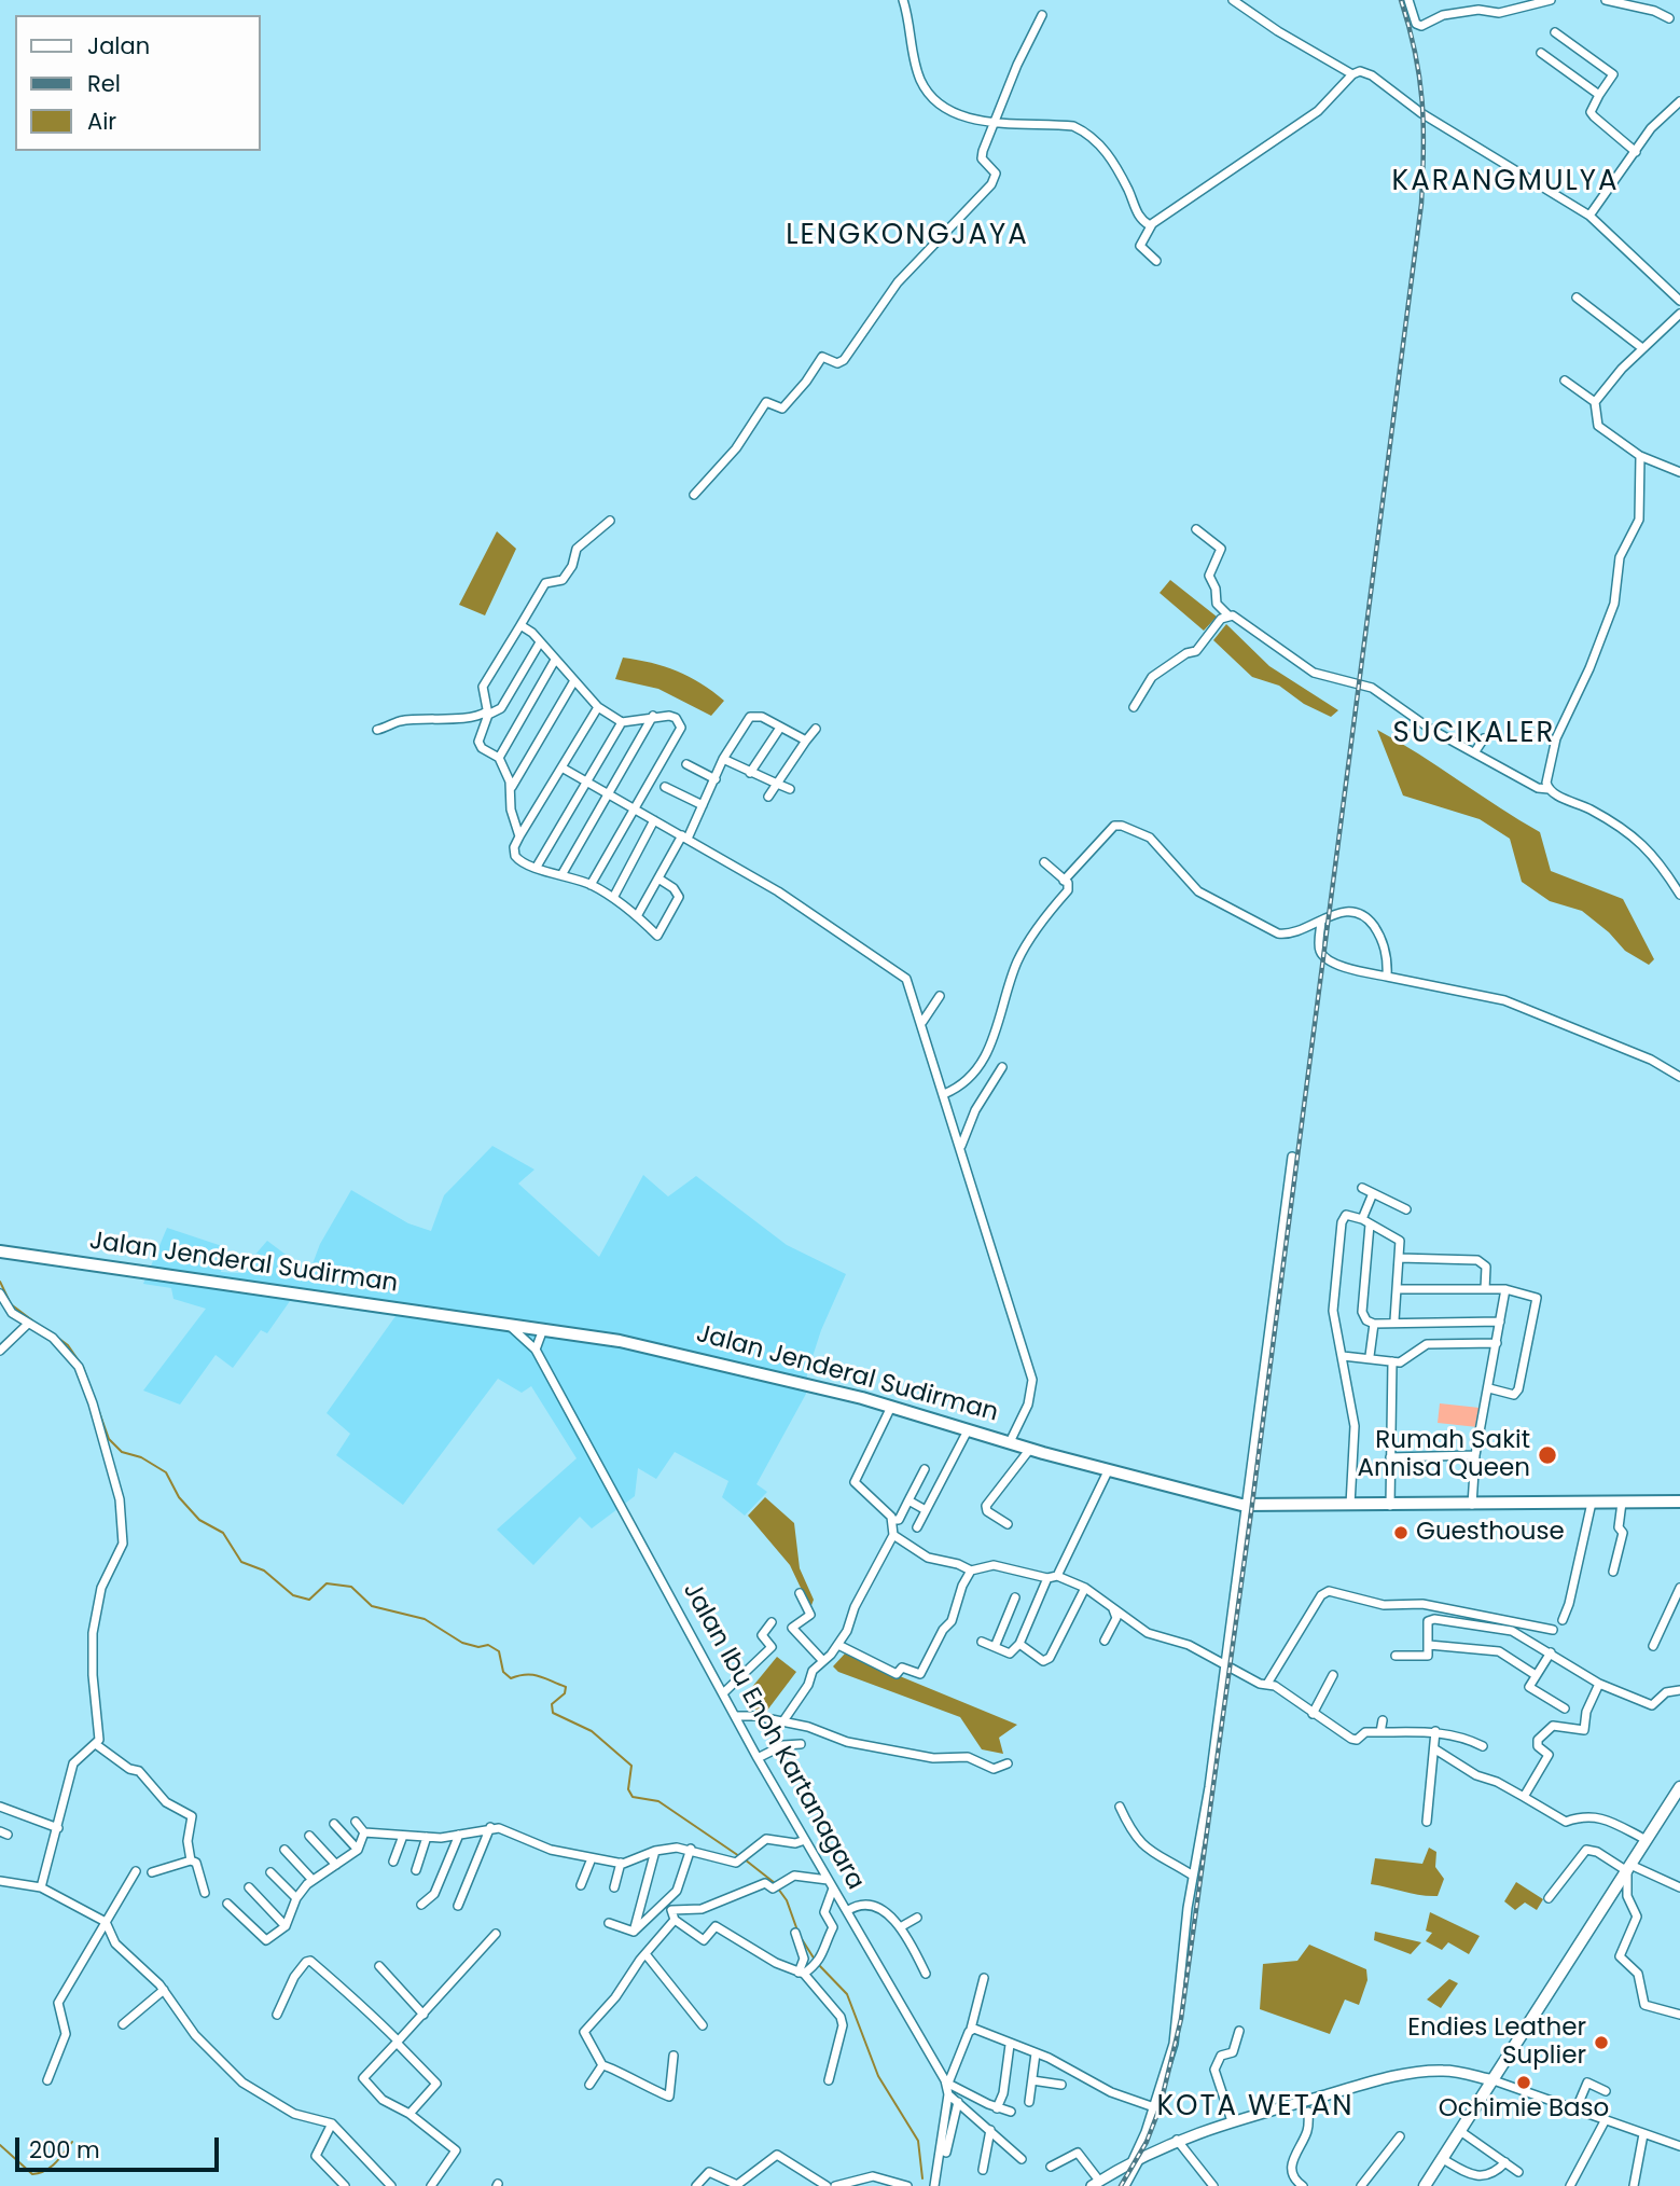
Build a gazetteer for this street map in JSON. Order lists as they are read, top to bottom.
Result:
{
  "streets": {
    "main road": ["Jalan Jenderal Sudirman"],
    "street": ["Jalan Ibu Enoh Kartanagara"]
  },
  "crossings": [
    ["Jalan Jenderal Sudirman", "Jalan Ibu Enoh Kartanagara"]
  ],
  "districts": [
    "KARANGMULYA",
    "LENGKONGJAYA",
    "SUCIKALER",
    "KOTA WETAN"
  ],
  "places": [
    "Rumah Sakit Annisa Queen",
    "Guesthouse",
    "Endies Leather Suplier",
    "Ochimie Baso"
  ],
  "legend": ["Jalan", "Rel", "Air"],
  "scale_bar": "200 m"
}
